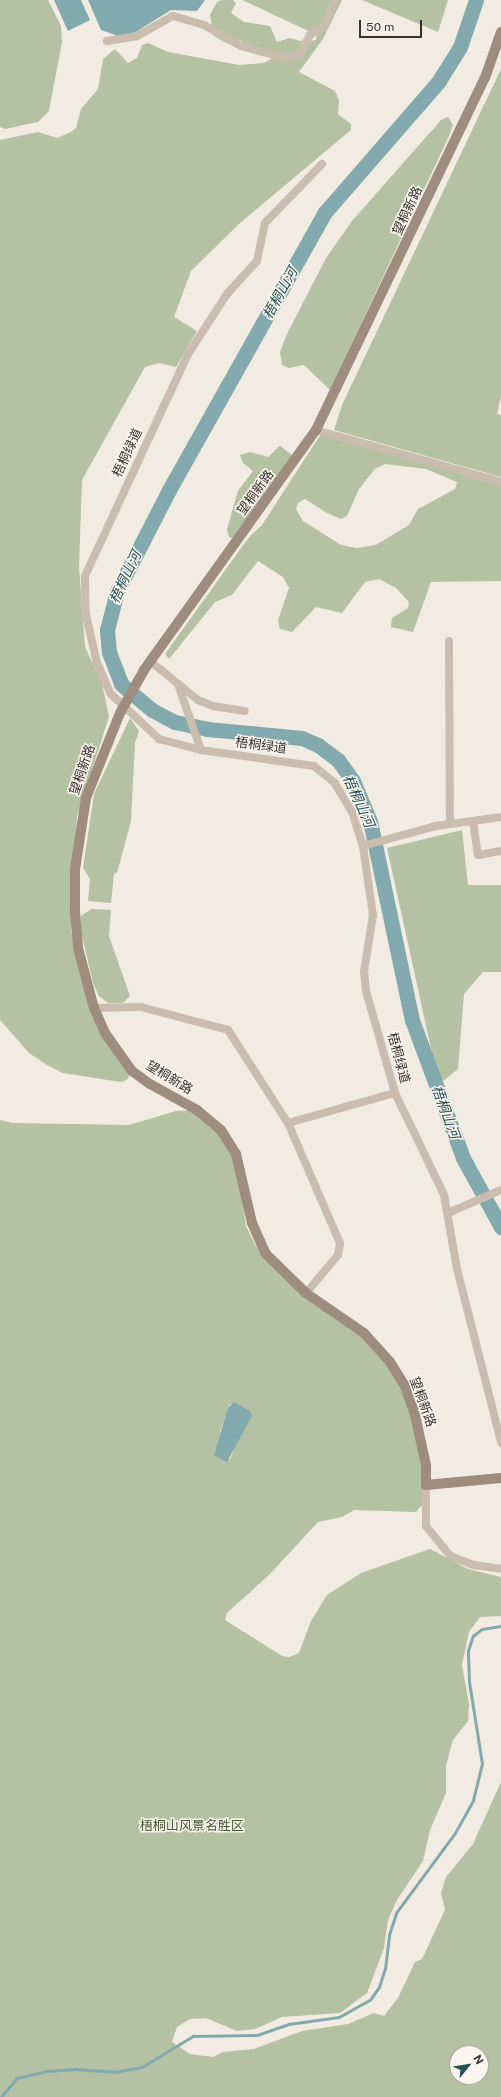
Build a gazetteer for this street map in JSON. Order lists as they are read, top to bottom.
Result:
{
  "streets": {
    "street": ["望桐新路", "梧桐绿道"]
  },
  "water": ["梧桐山河"],
  "parks": ["梧桐山风景名胜区"],
  "scale_bar": "50 m",
  "north": "top right"
}
